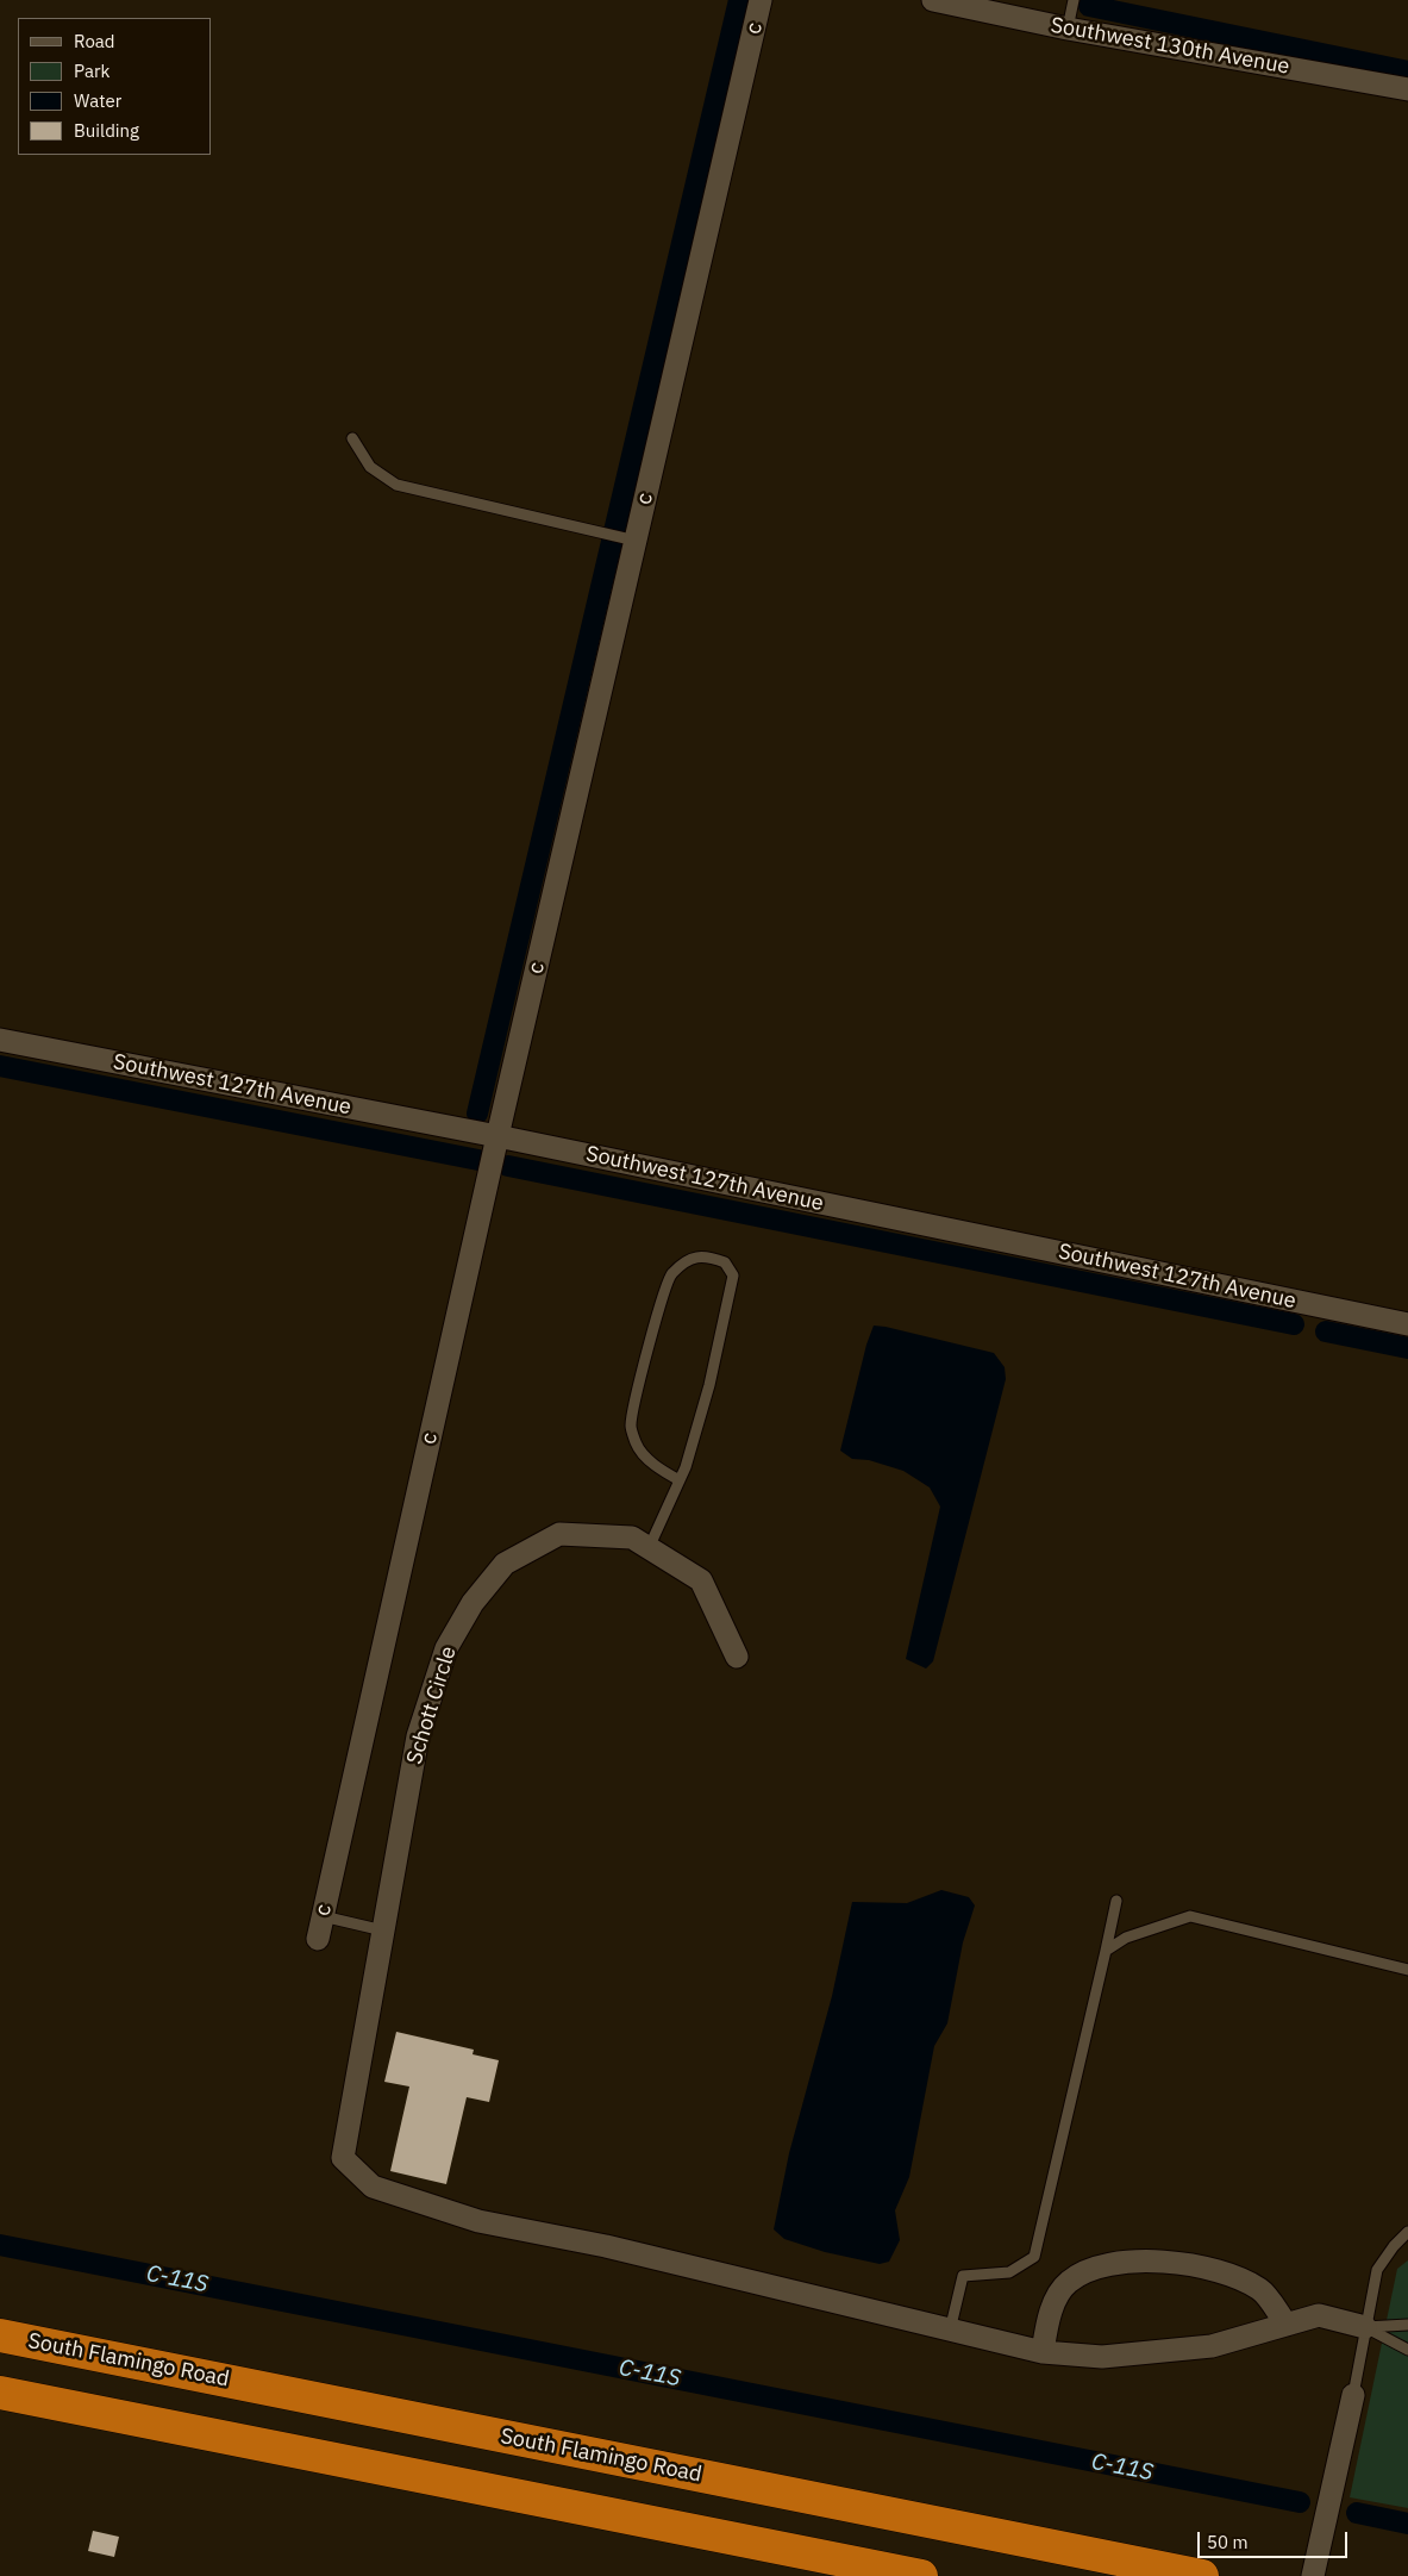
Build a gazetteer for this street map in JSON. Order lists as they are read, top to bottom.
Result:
{
  "streets": {
    "highway": ["South Flamingo Road"],
    "street": [
      "c",
      "Southwest 130th Avenue",
      "Southwest 127th Avenue",
      "Schott Circle"
    ]
  },
  "crossings": [
    ["c", "Southwest 127th Avenue"]
  ],
  "water": ["C-11S"],
  "legend": [
    "Road",
    "Park",
    "Water",
    "Building"
  ],
  "scale_bar": "50 m"
}
